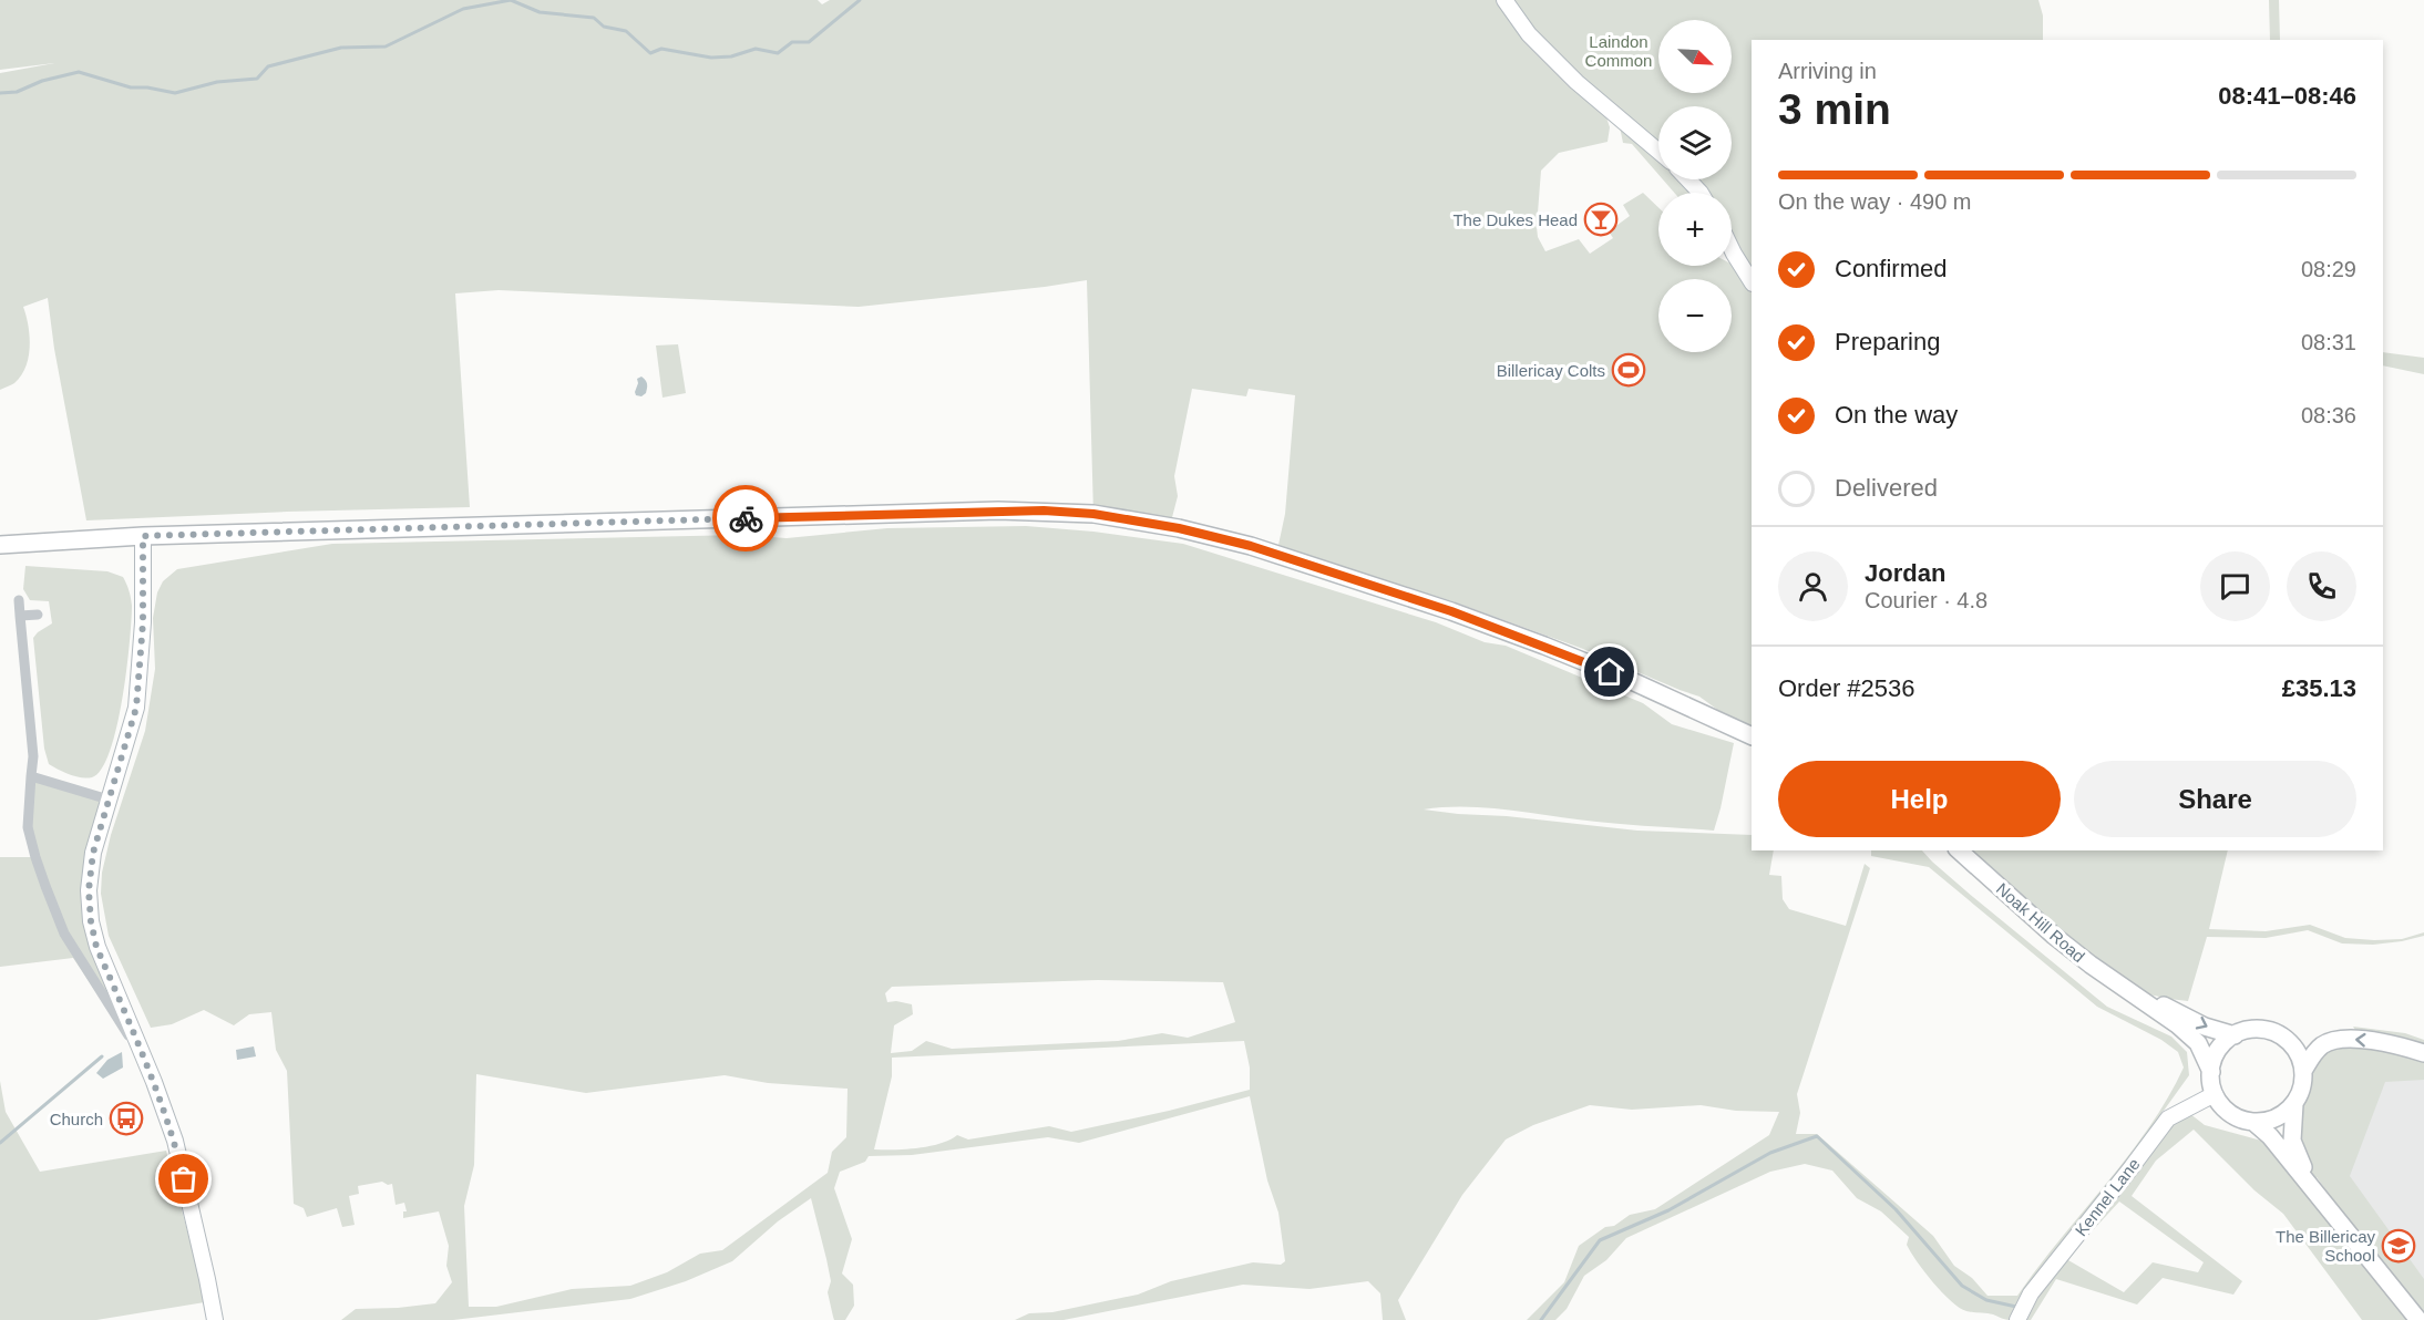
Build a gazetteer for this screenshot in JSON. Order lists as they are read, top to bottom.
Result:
{
  "streets": {
    "main road": ["Noak Hill Road"],
    "street": ["Kennel Lane"]
  },
  "crossings": [
    ["Noak Hill Road", "Kennel Lane"]
  ],
  "parks": ["Laindon Common"],
  "places": {
    "bar": ["The Dukes Head"],
    "sports": ["Billericay Colts"],
    "bus stop": ["Church"],
    "school or university": ["The Billericay School"]
  },
  "north": "bottom right",
  "page": {
    "map_buttons": ["+", "−"],
    "heading": ["3 min", "Arriving in", "08:41–08:46"],
    "panel": [
      "Jordan",
      "Courier · 4.8",
      "Order #2536",
      "£35.13"
    ],
    "bar": "On the way · 490 m",
    "list": [
      ["Confirmed", "08:29"],
      ["Preparing", "08:31"],
      ["On the way", "08:36"],
      "Delivered"
    ],
    "buttons": ["Help", "Share"]
  }
}
